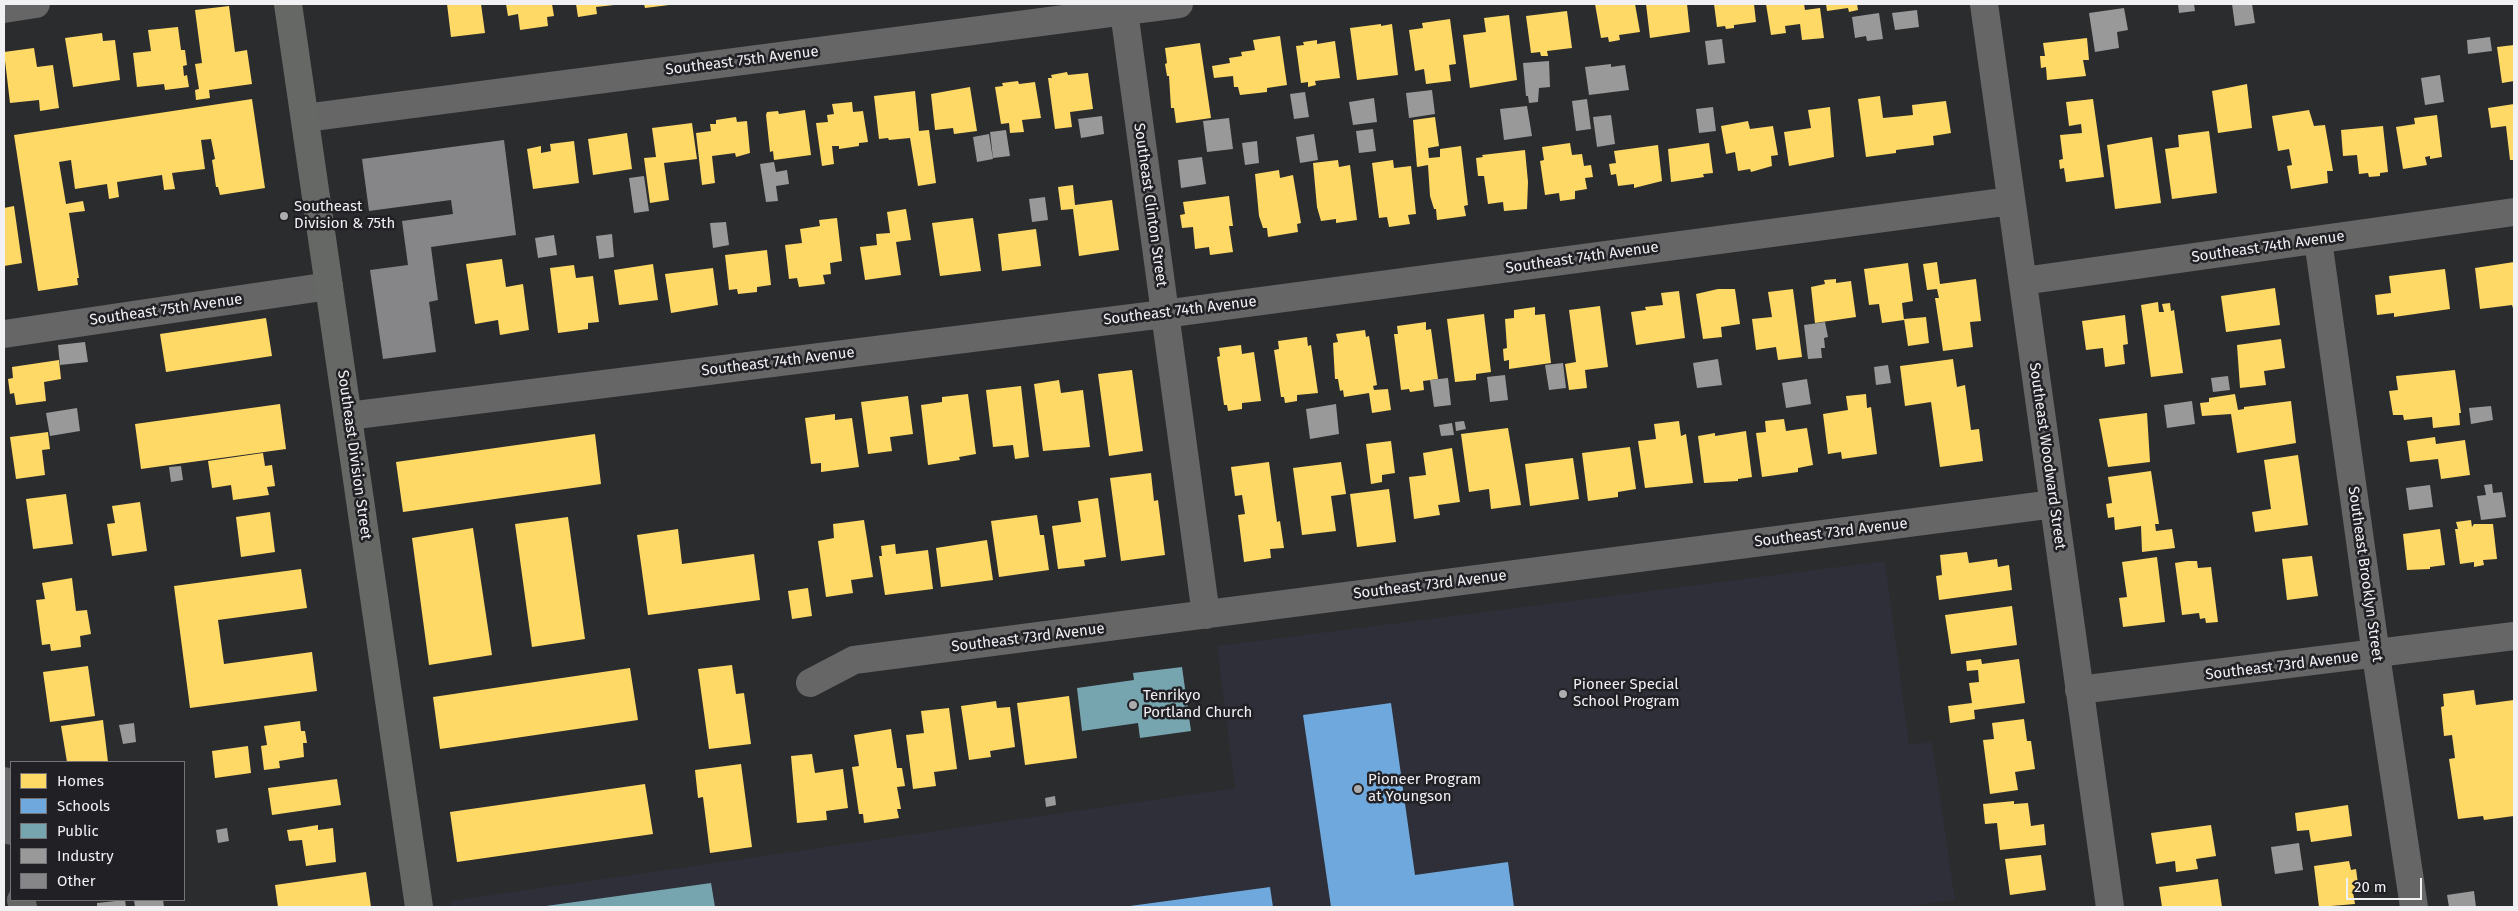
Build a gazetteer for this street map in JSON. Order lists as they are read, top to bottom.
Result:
{
  "streets": {
    "main road": ["Southeast Division Street"],
    "street": [
      "Southeast 75th Avenue",
      "Southeast Clinton Street",
      "Southeast 74th Avenue",
      "Southeast Woodward Street",
      "Southeast 73rd Avenue",
      "Southeast Brooklyn Street"
    ]
  },
  "crossings": [
    ["Southeast 75th Avenue", "Southeast Clinton Street"],
    ["Southeast 75th Avenue", "Southeast Division Street"],
    ["Southeast Clinton Street", "Southeast 74th Avenue"],
    ["Southeast Clinton Street", "Southeast 73rd Avenue"],
    ["Southeast 74th Avenue", "Southeast Division Street"],
    ["Southeast 74th Avenue", "Southeast Woodward Street"],
    ["Southeast 74th Avenue", "Southeast Brooklyn Street"],
    ["Southeast Woodward Street", "Southeast 73rd Avenue"],
    ["Southeast 73rd Avenue", "Southeast Brooklyn Street"]
  ],
  "places": [
    "Southeast Division & 75th",
    "Pioneer Special School Program",
    "Tenrikyo Portland Church",
    "Pioneer Program at Youngson"
  ],
  "legend": [
    "Homes",
    "Schools",
    "Public",
    "Industry",
    "Other"
  ],
  "scale_bar": "20 m"
}
